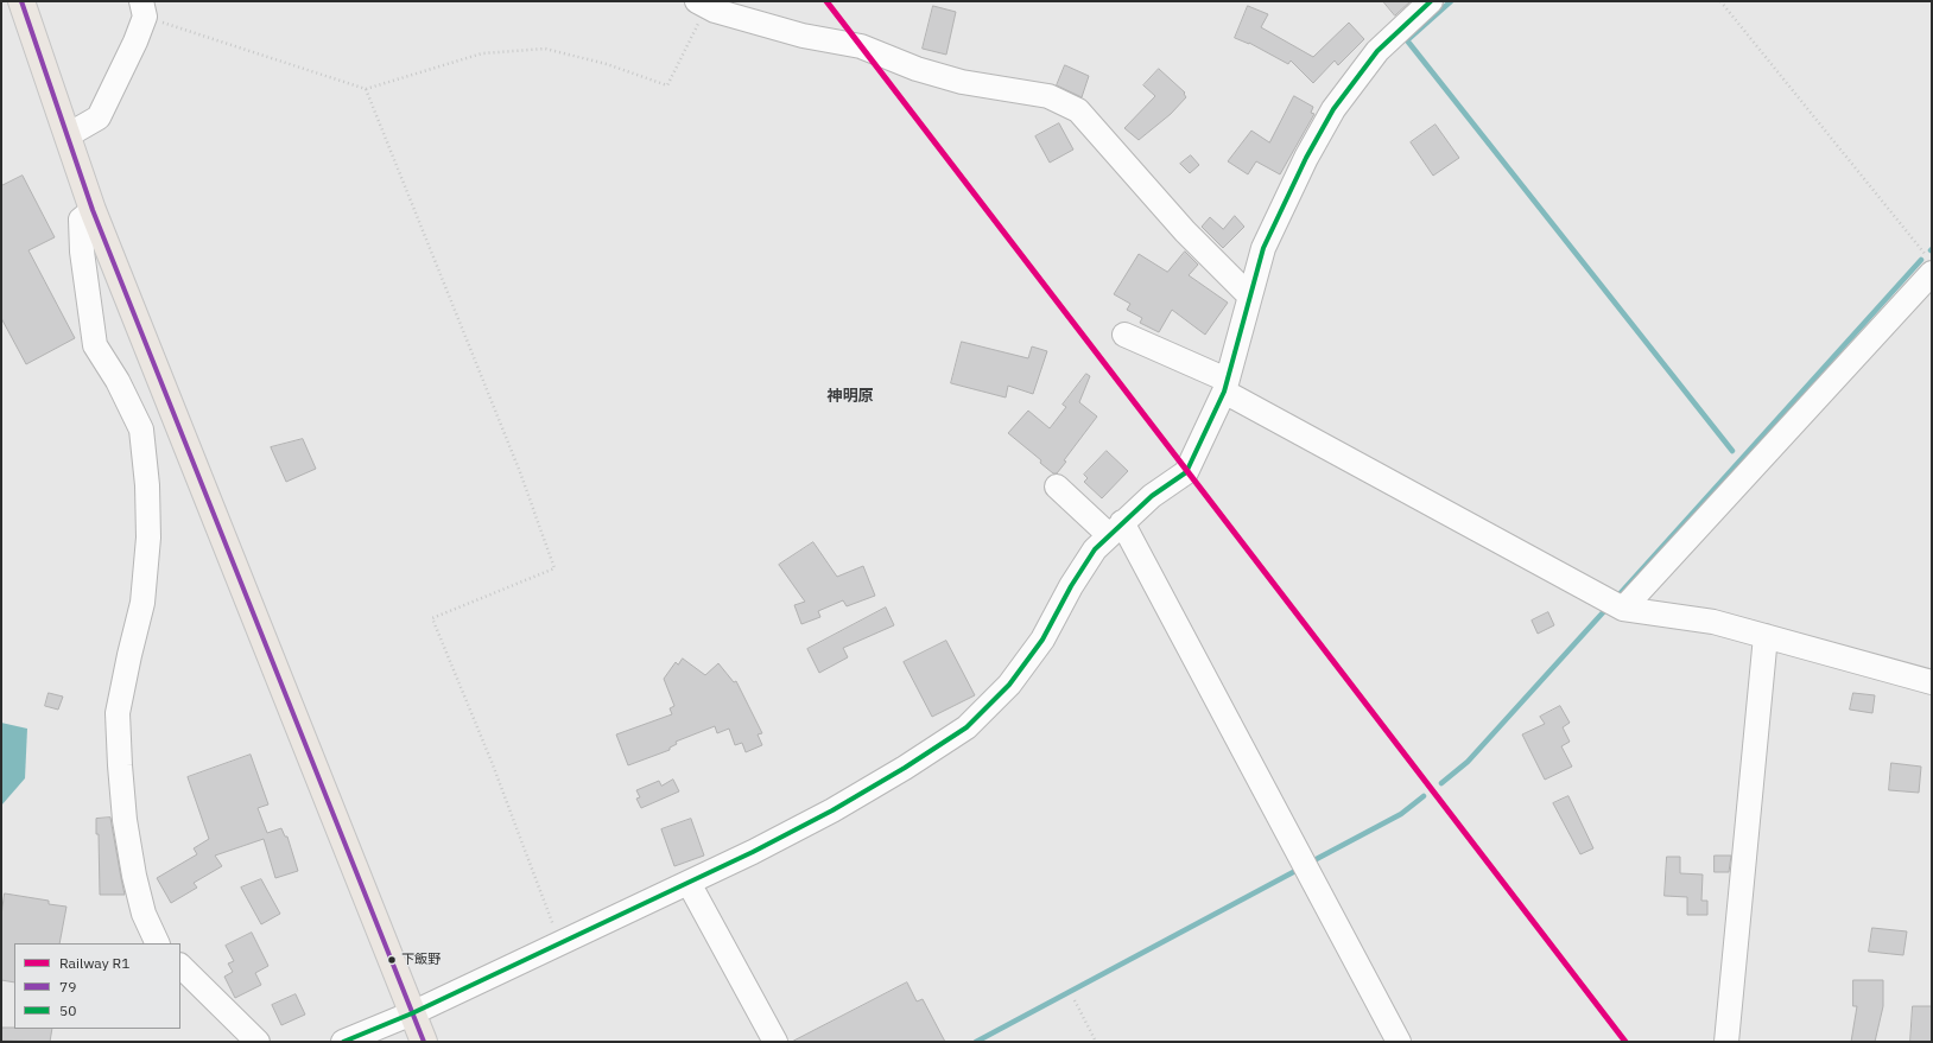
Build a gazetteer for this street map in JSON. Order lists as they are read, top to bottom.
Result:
{
  "districts": ["神明原"],
  "places": ["下飯野"],
  "lines": ["rail line R1", "transit line 79", "transit line 50"],
  "legend": ["Railway R1", "79", "50"]
}
